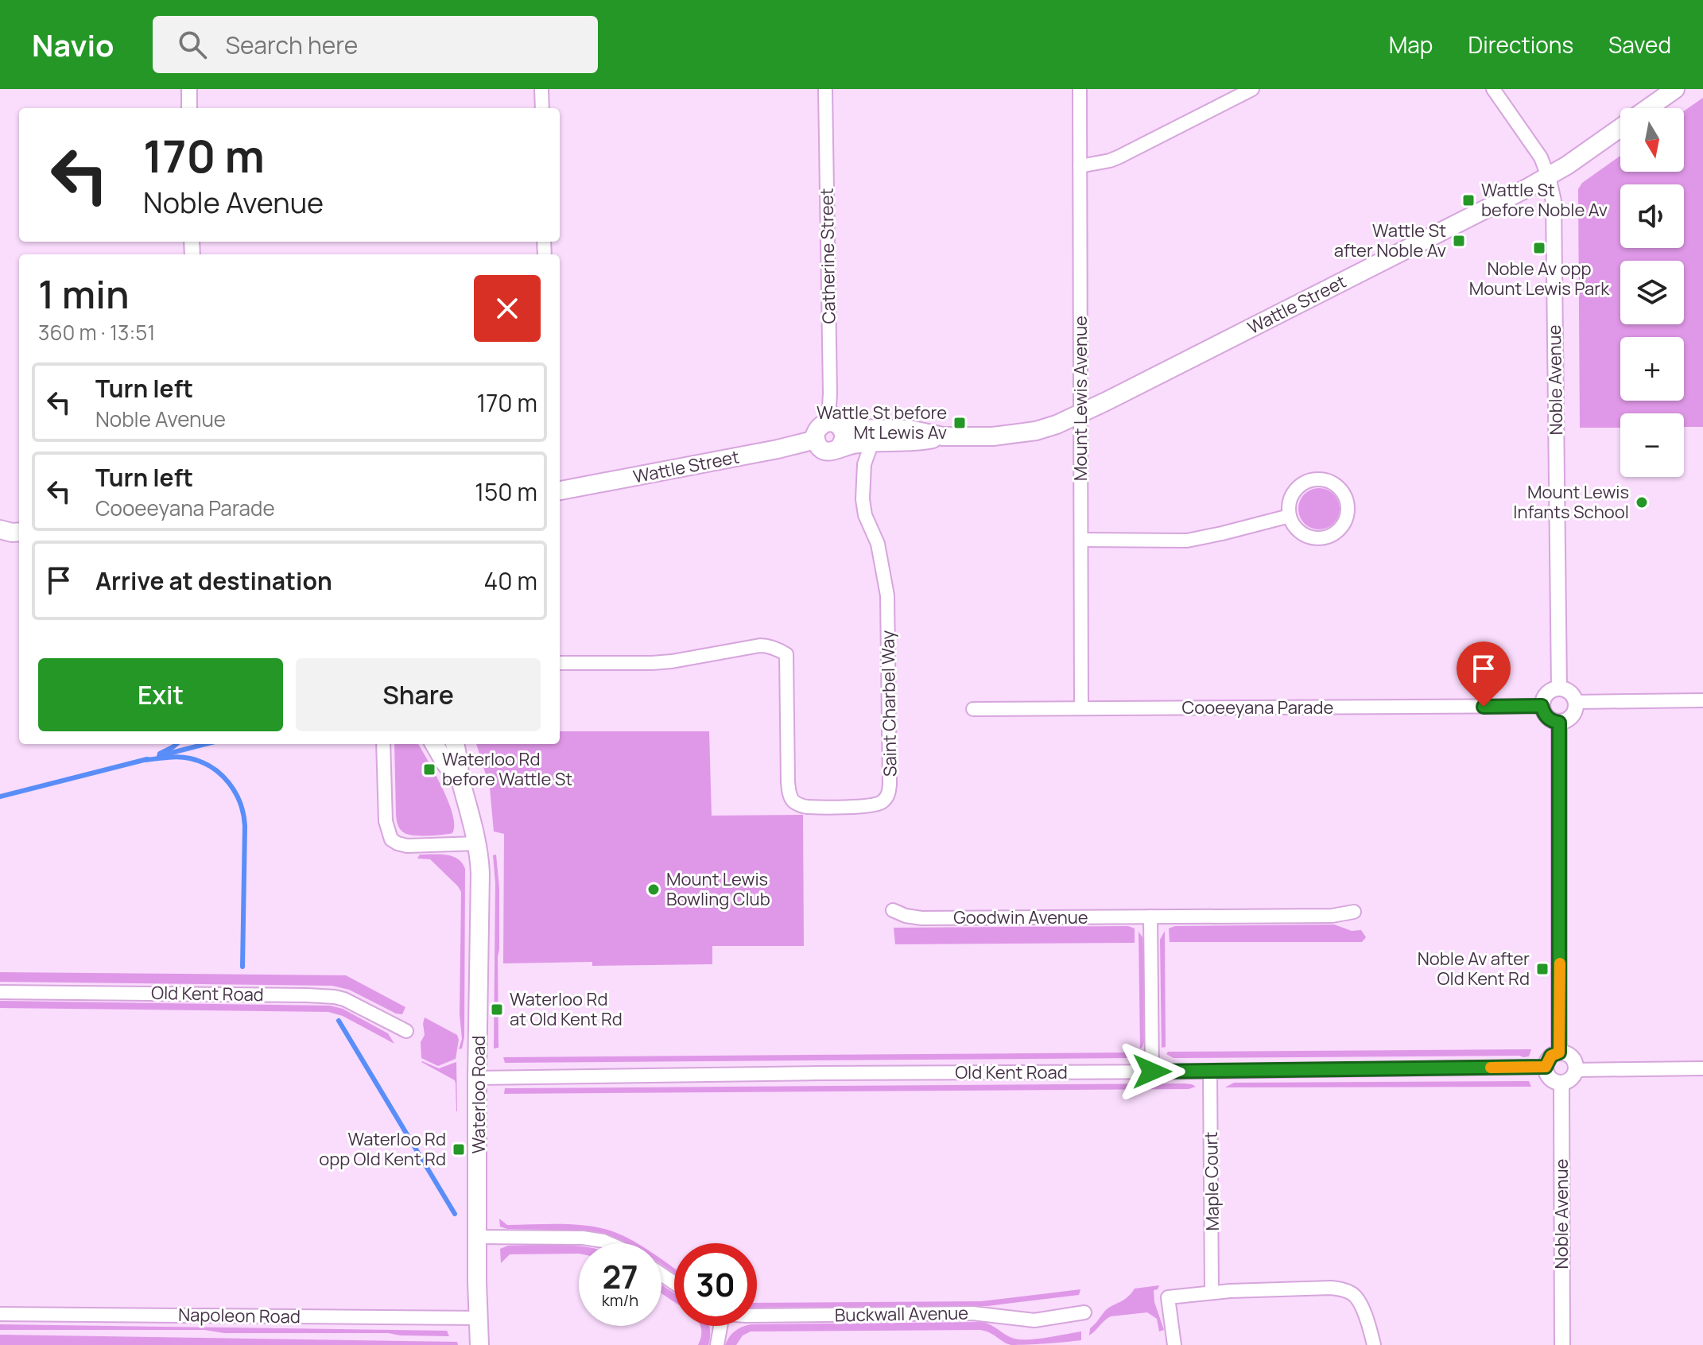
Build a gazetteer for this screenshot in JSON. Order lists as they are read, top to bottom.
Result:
{
  "streets": {
    "main road": ["Wattle Street", "Waterloo Road"],
    "street": [
      "Catherine Street",
      "Noble Avenue",
      "Mount Lewis Avenue",
      "Saint Charbel Way",
      "Cooeeyana Parade",
      "Goodwin Avenue",
      "Old Kent Road",
      "Maple Court",
      "Buckwall Avenue",
      "Napoleon Road"
    ]
  },
  "crossings": [
    ["Catherine Street", "Wattle Street"],
    ["Wattle Street", "Noble Avenue"],
    ["Wattle Street", "Mount Lewis Avenue"],
    ["Wattle Street", "Saint Charbel Way"],
    ["Noble Avenue", "Cooeeyana Parade"],
    ["Noble Avenue", "Old Kent Road"],
    ["Mount Lewis Avenue", "Cooeeyana Parade"],
    ["Old Kent Road", "Waterloo Road"],
    ["Old Kent Road", "Maple Court"],
    ["Waterloo Road", "Napoleon Road"]
  ],
  "places": {
    "transit": [
      "Wattle St before Noble Av",
      "Wattle St after Noble Av",
      "Noble Av opp Mount Lewis Park",
      "Wattle St before Mt Lewis Av",
      "Waterloo Rd before Wattle St",
      "Noble Av after Old Kent Rd",
      "Waterloo Rd at Old Kent Rd",
      "Waterloo Rd opp Old Kent Rd"
    ],
    "other": ["Mount Lewis Infants School", "Mount Lewis Bowling Club"]
  },
  "north": "bottom",
  "page": {
    "header": "Navio",
    "search": "Search here",
    "nav": ["Map", "Directions", "Saved"],
    "map_buttons": ["+", "−"],
    "turn": ["170 m", "Noble Avenue"],
    "heading": ["1 min", "360 m · 13:51"],
    "list": [
      {
        "name": "Turn left",
        "note": "Noble Avenue",
        "value": "170 m"
      },
      {
        "name": "Turn left",
        "note": "Cooeeyana Parade",
        "value": "150 m"
      },
      {
        "name": "Arrive at destination",
        "value": "40 m"
      }
    ],
    "buttons": ["Exit", "Share"],
    "speed": "27 km/h",
    "limit": "30"
  }
}
